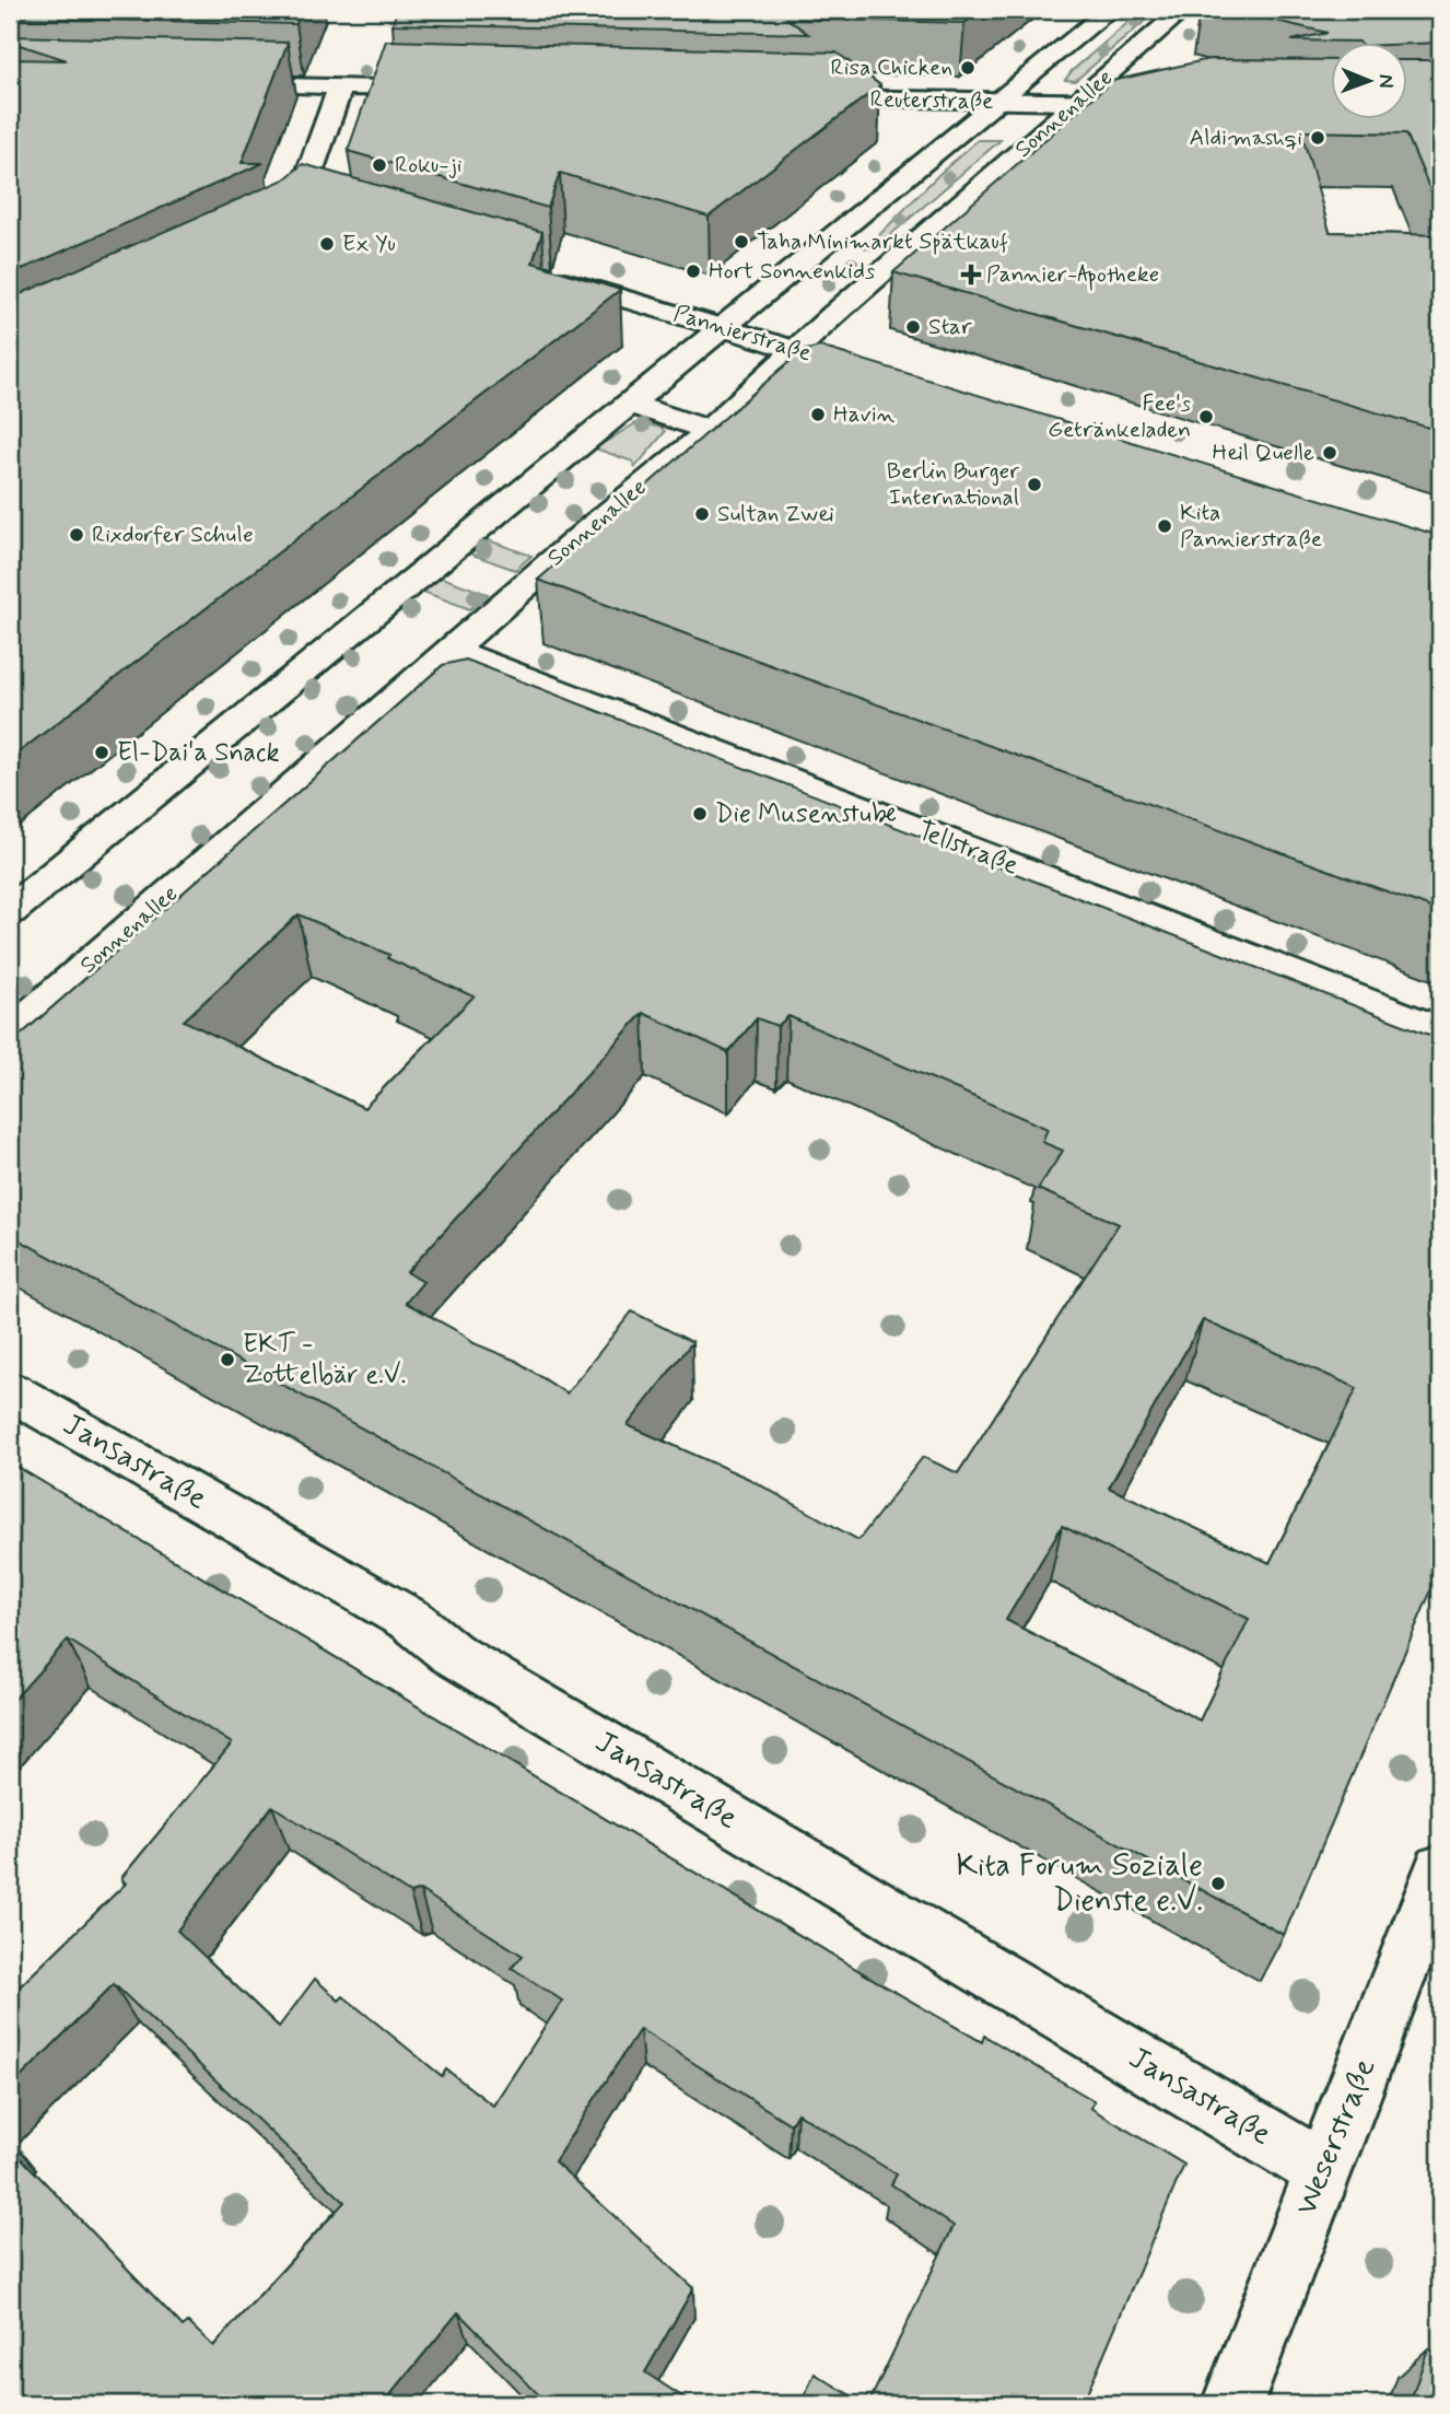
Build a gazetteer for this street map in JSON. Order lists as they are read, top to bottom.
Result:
{
  "streets": {
    "main road": [
      "Reuterstraße",
      "Sonnenallee",
      "Pannierstraße",
      "Tellstraße",
      "Jansastraße",
      "Weserstraße"
    ]
  },
  "crossings": [
    ["Reuterstraße", "Sonnenallee"],
    ["Sonnenallee", "Pannierstraße"],
    ["Sonnenallee", "Tellstraße"],
    ["Jansastraße", "Weserstraße"]
  ],
  "places": {
    "other": [
      "Risa Chicken",
      "Aldimashqi",
      "Roku-ji",
      "Taha Minimarkt Spätkauf",
      "Ex Yu",
      "Hort Sonnenkids",
      "Star",
      "Havin",
      "Fee's Getränkeladen",
      "Heil Quelle",
      "Berlin Burger International",
      "Sultan Zwei",
      "Kita Pannierstraße",
      "Rixdorfer Schule",
      "El-Dai'a Snack",
      "Die Musenstube",
      "EKT - Zottelbär e.V.",
      "Kita Forum Soziale Dienste e.V."
    ],
    "health": ["Pannier-Apotheke"]
  },
  "north": "right"
}
